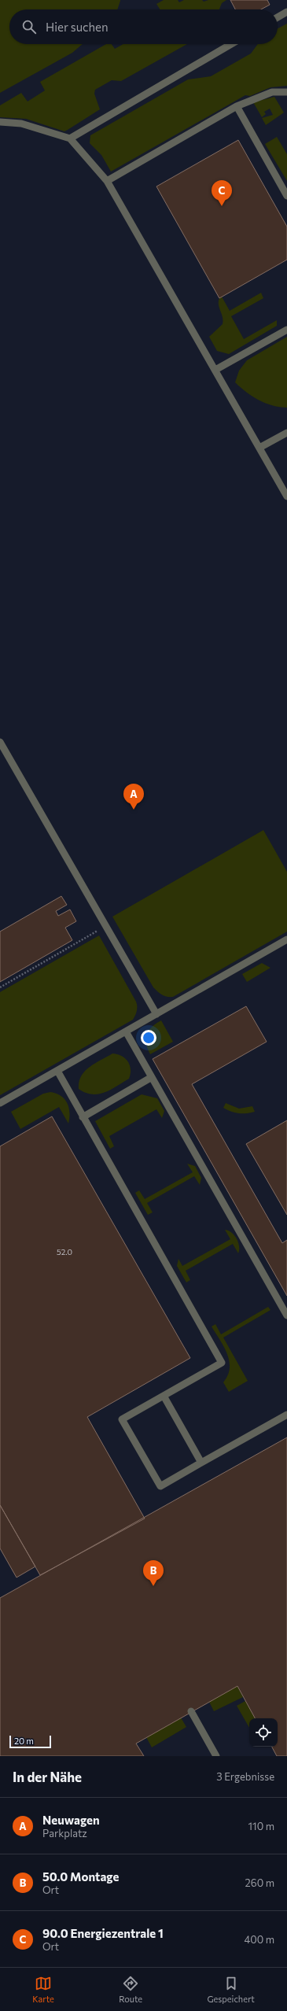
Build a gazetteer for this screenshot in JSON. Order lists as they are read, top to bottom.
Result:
{
  "house_numbers": ["52.0"],
  "scale_bar": "20 m",
  "page": {
    "search": "Hier suchen",
    "pins": ["C", "A", "B"],
    "scale": "20 m",
    "heading": ["In der Nähe", "3 Ergebnisse"],
    "list": [
      {
        "mark": "A",
        "name": "Neuwagen",
        "note": "Parkplatz",
        "value": "110 m"
      },
      {
        "mark": "B",
        "name": "50.0 Montage",
        "note": "Ort",
        "value": "260 m"
      },
      {
        "mark": "C",
        "name": "90.0 Energiezentrale 1",
        "note": "Ort",
        "value": "400 m"
      }
    ],
    "nav": ["Karte", "Route", "Gespeichert"]
  }
}
